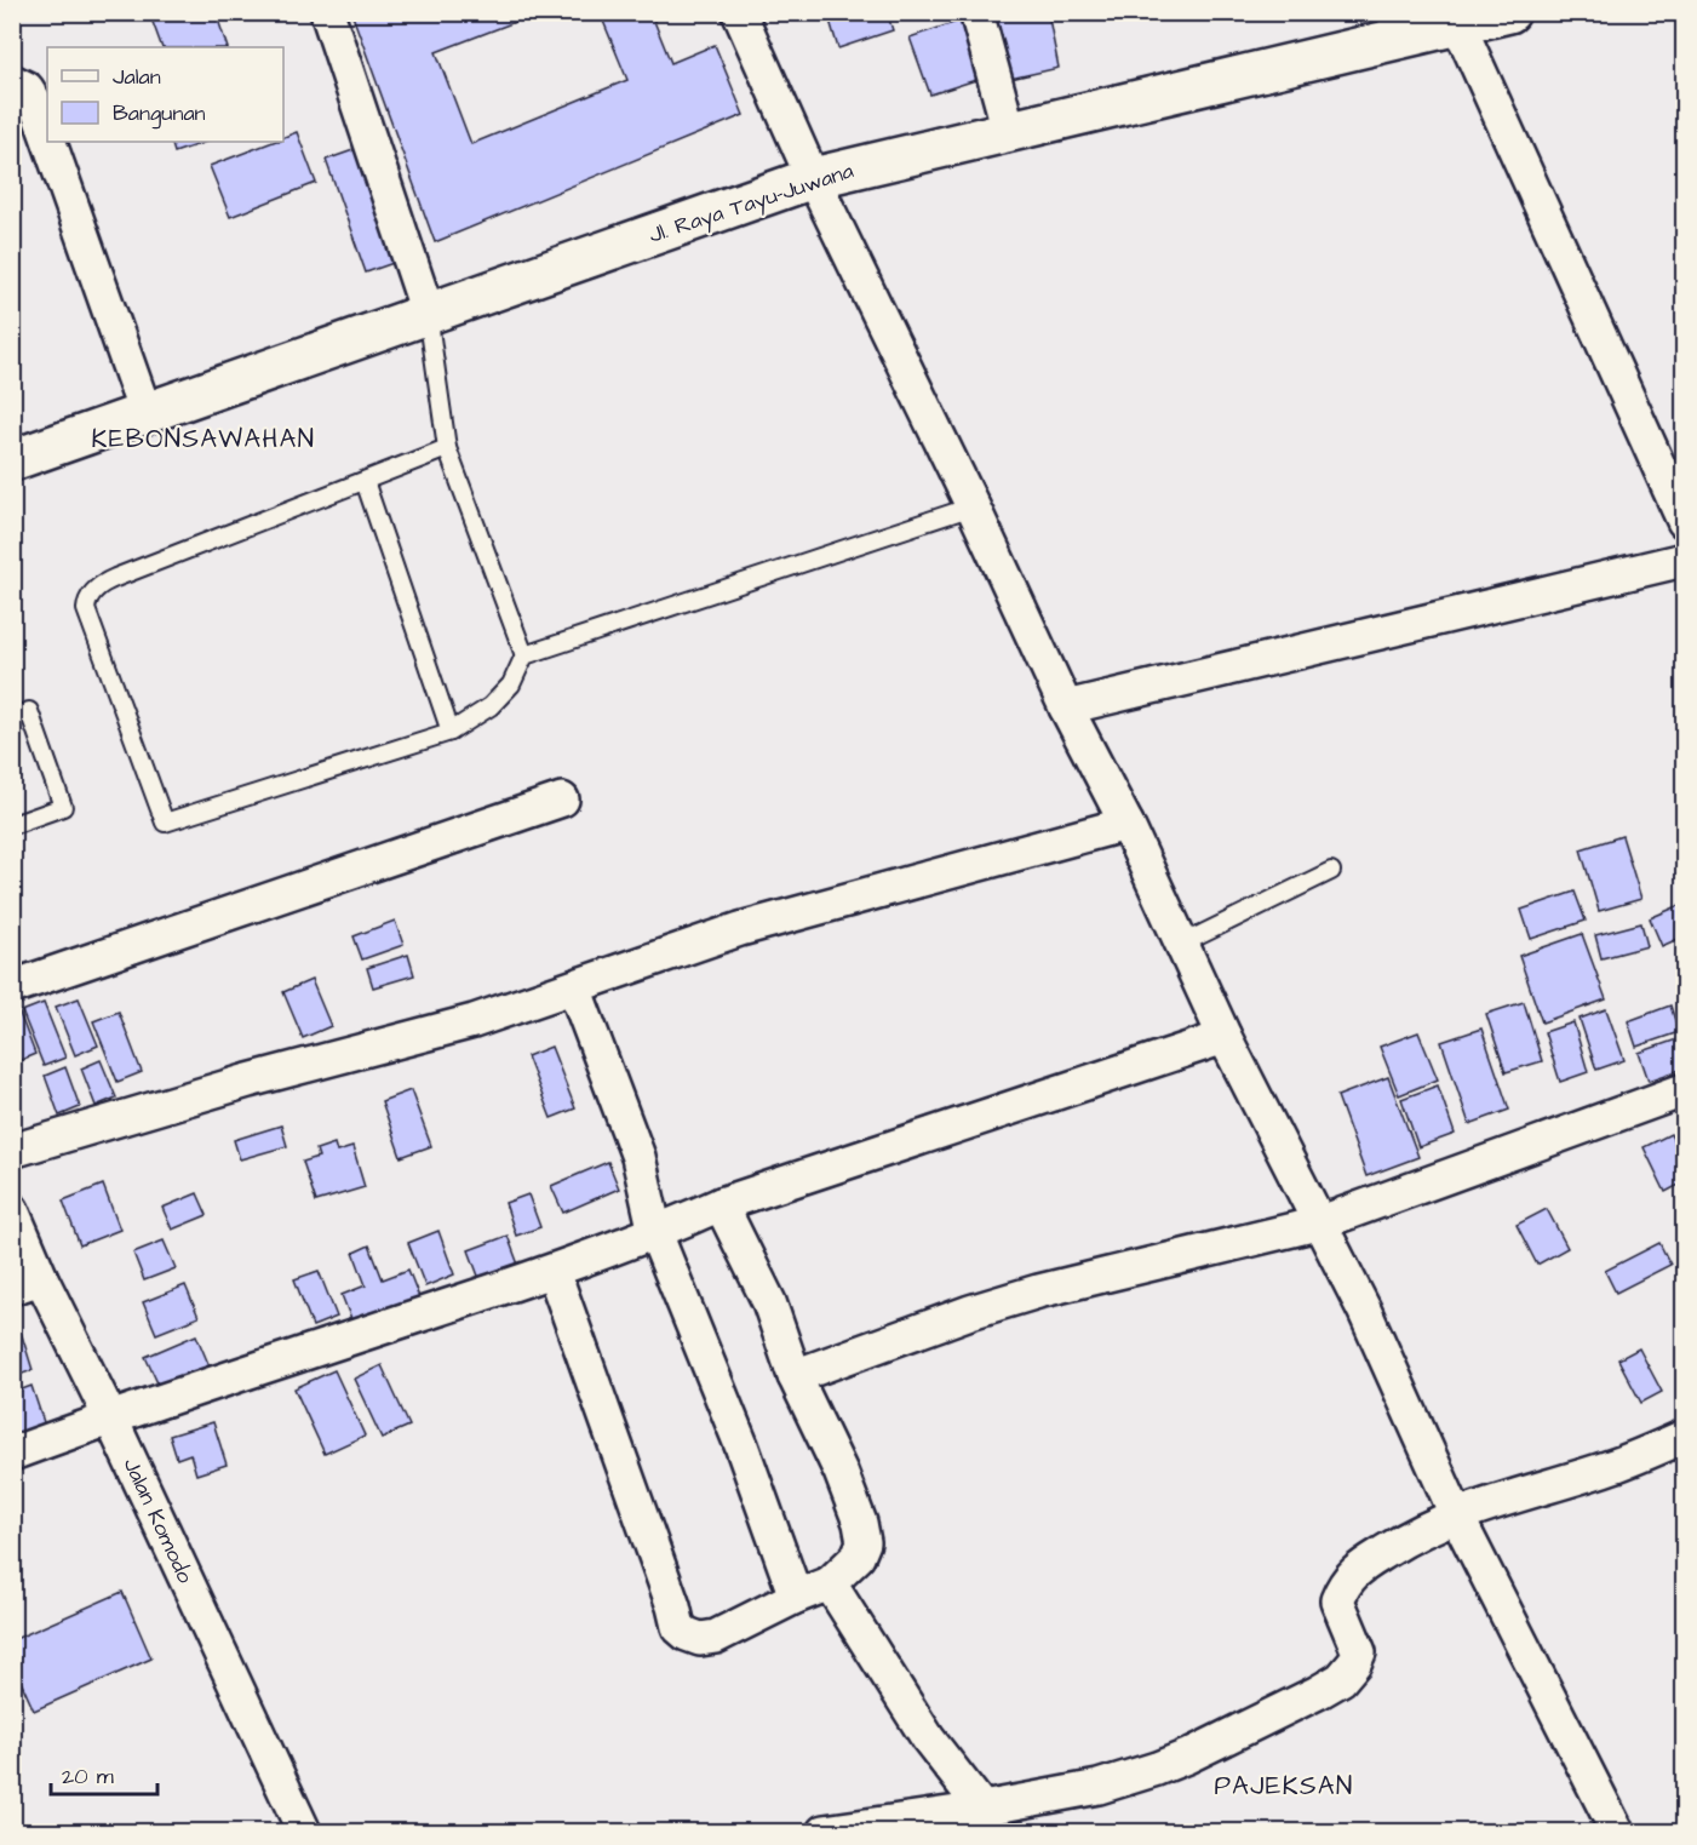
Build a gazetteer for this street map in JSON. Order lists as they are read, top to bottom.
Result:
{
  "streets": {
    "main road": ["Jl. Raya Tayu-Juwana"],
    "street": ["Jalan Komodo"]
  },
  "districts": ["KEBONSAWAHAN", "PAJEKSAN"],
  "legend": ["Jalan", "Bangunan"],
  "scale_bar": "20 m"
}
